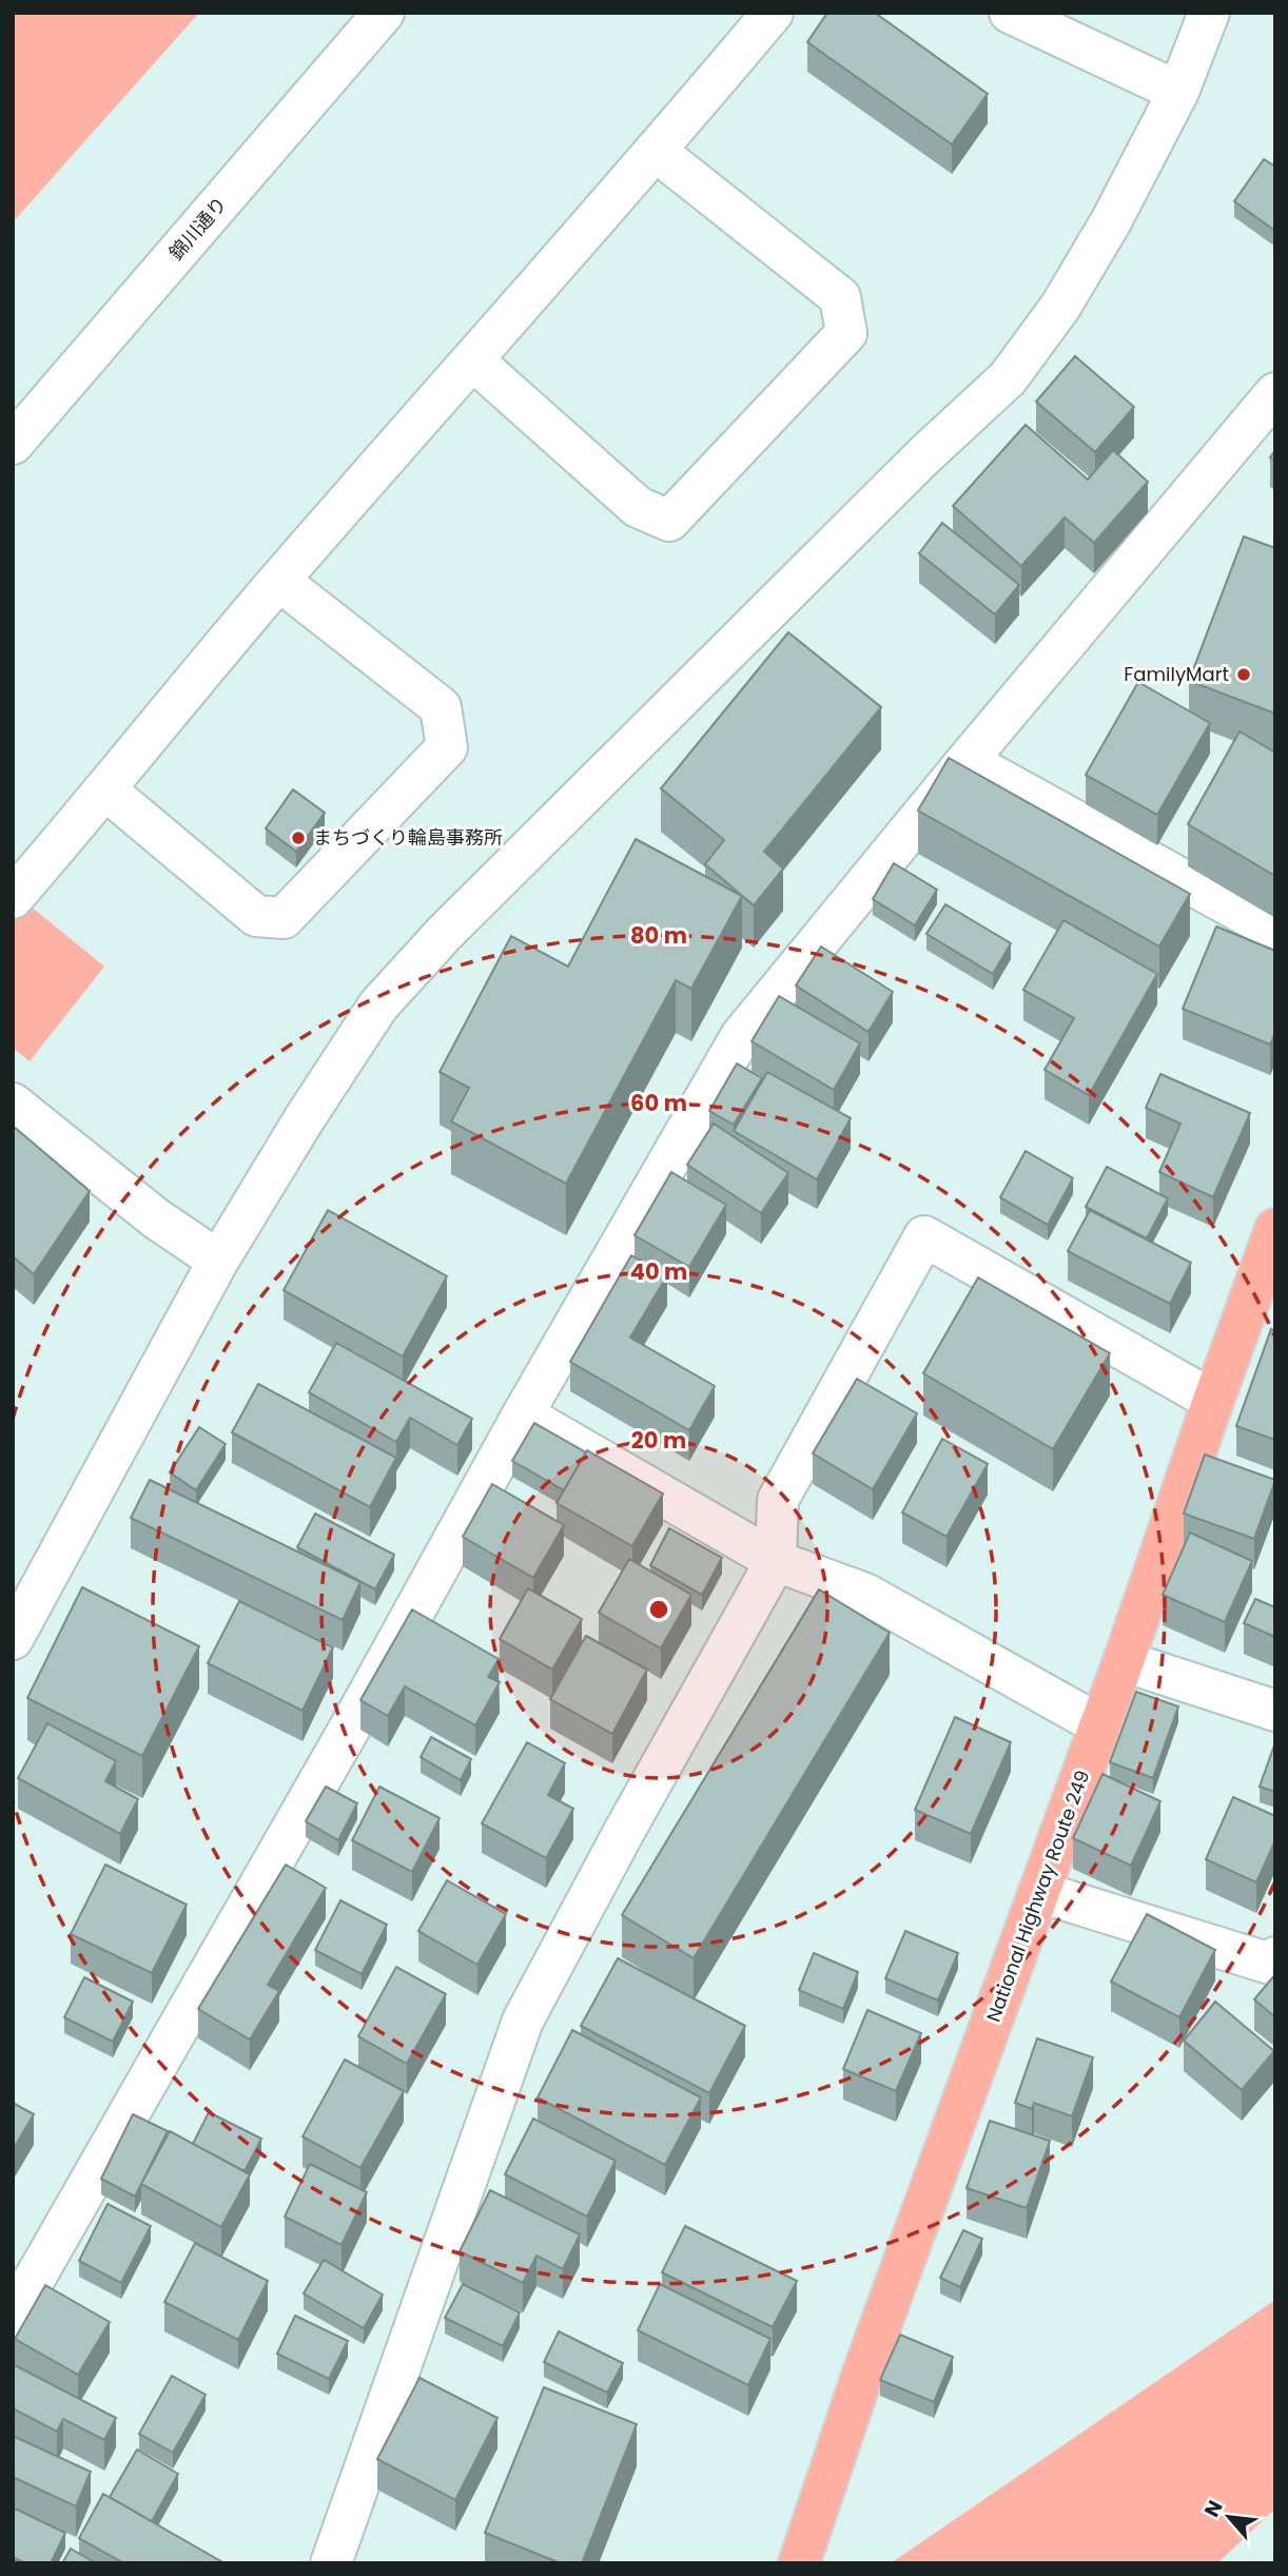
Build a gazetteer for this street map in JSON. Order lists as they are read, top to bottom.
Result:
{
  "streets": {
    "highway": ["National Highway Route 249"],
    "street": ["錦川通り"]
  },
  "places": ["FamilyMart", "まちづくり輪島事務所"],
  "north": "top left",
  "rings": [
    "80 m",
    "60 m",
    "40 m",
    "20 m"
  ]
}
